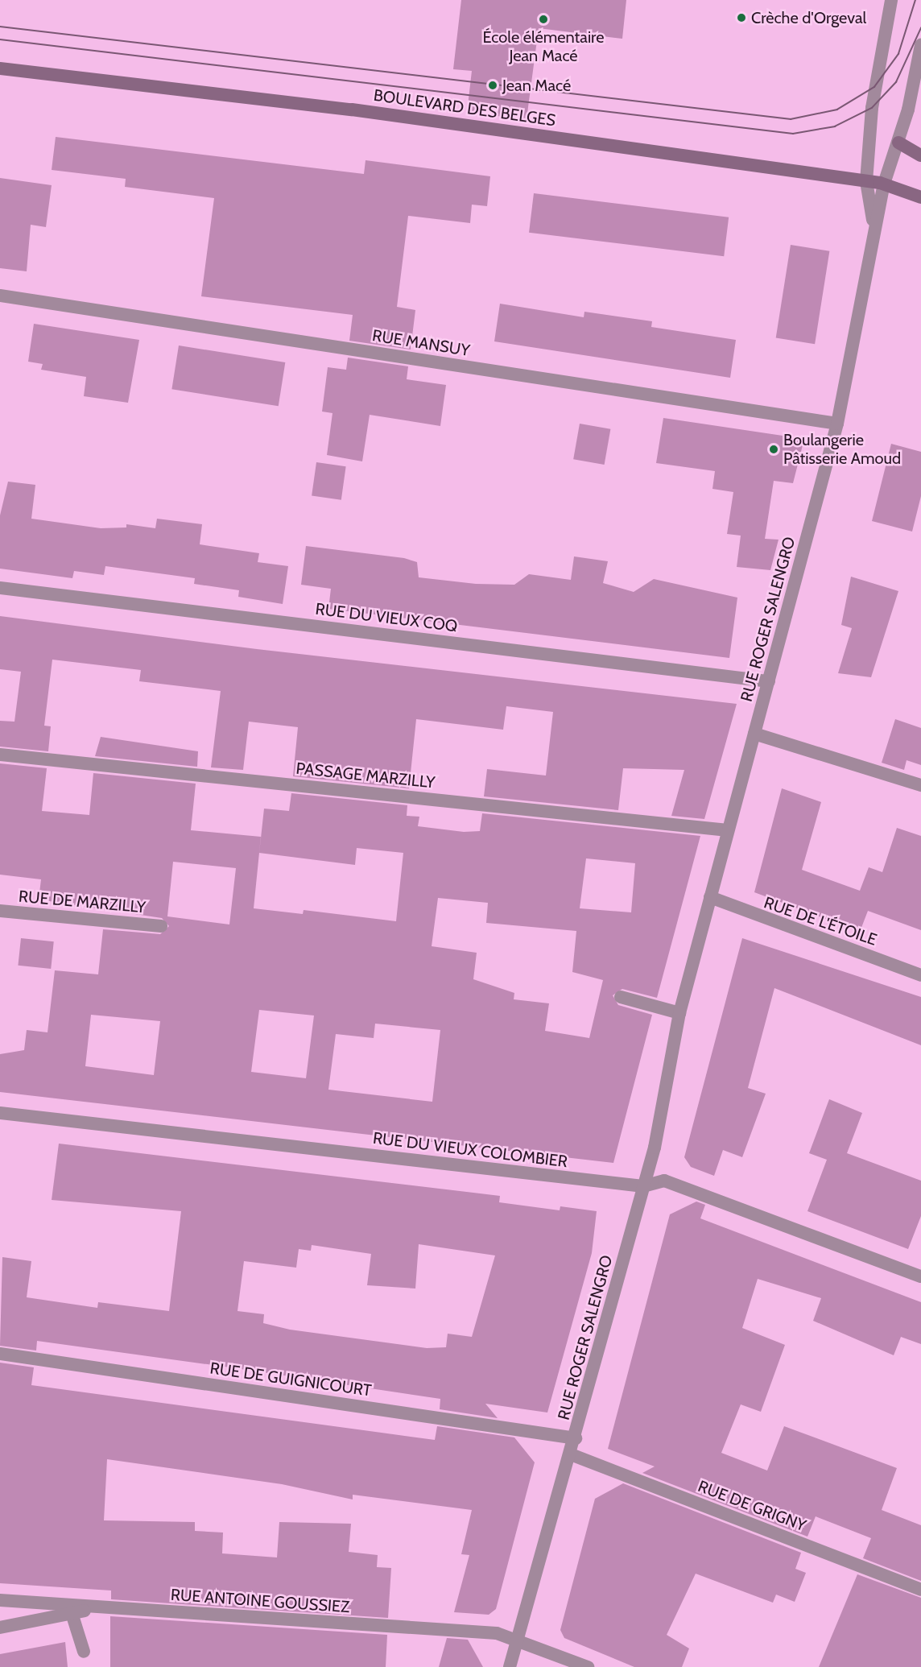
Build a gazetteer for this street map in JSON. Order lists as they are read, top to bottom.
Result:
{
  "streets": {
    "main road": ["BOULEVARD DES BELGES"],
    "street": [
      "RUE MANSUY",
      "RUE DU VIEUX COQ",
      "RUE ROGER SALENGRO",
      "PASSAGE MARZILLY",
      "RUE DE MARZILLY",
      "RUE DE L'ÉTOILE",
      "RUE DU VIEUX COLOMBIER",
      "RUE DE GUIGNICOURT",
      "RUE DE GRIGNY",
      "RUE ANTOINE GOUSSIEZ"
    ]
  },
  "crossings": [
    ["BOULEVARD DES BELGES", "RUE ROGER SALENGRO"],
    ["RUE MANSUY", "RUE ROGER SALENGRO"],
    ["RUE DU VIEUX COQ", "RUE ROGER SALENGRO"],
    ["RUE ROGER SALENGRO", "PASSAGE MARZILLY"],
    ["RUE ROGER SALENGRO", "RUE DE L'ÉTOILE"],
    ["RUE ROGER SALENGRO", "RUE DU VIEUX COLOMBIER"],
    ["RUE ROGER SALENGRO", "RUE DE GUIGNICOURT"],
    ["RUE ROGER SALENGRO", "RUE DE GRIGNY"],
    ["RUE ROGER SALENGRO", "RUE ANTOINE GOUSSIEZ"]
  ],
  "places": [
    "Crèche d'Orgeval",
    "École élémentaire Jean Macé",
    "Jean Macé",
    "Boulangerie Pâtisserie Amoud"
  ]
}
